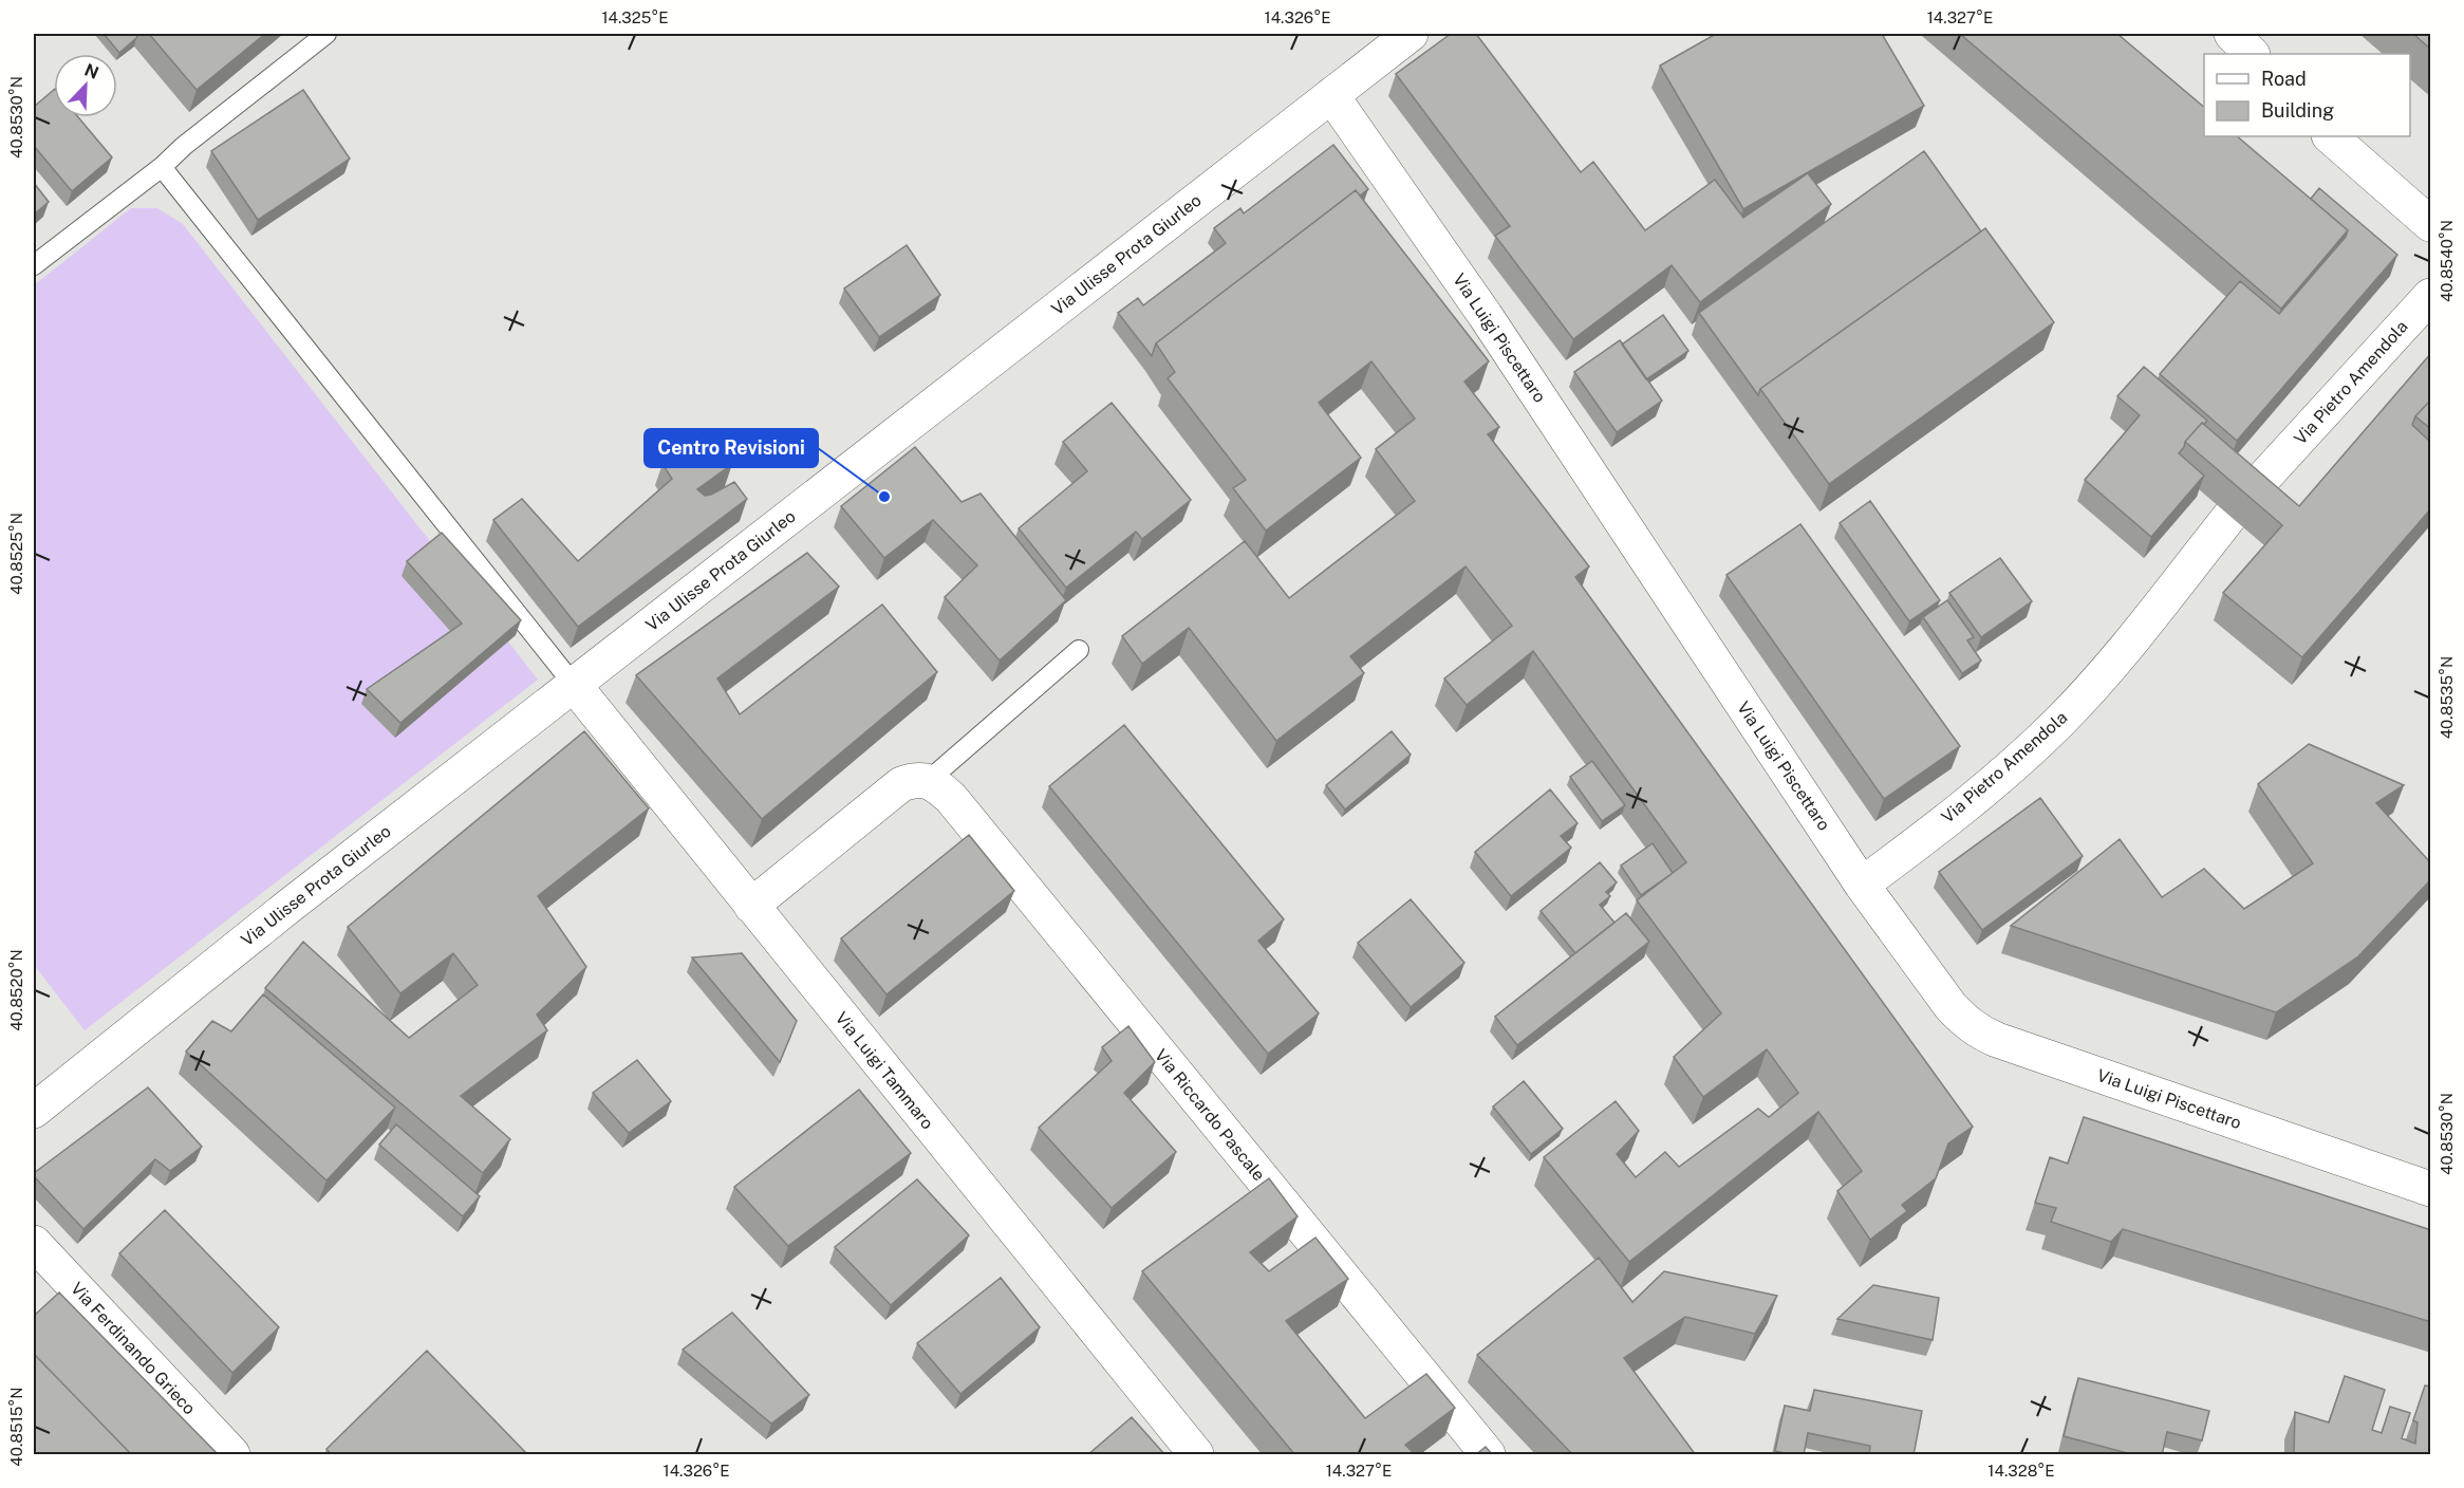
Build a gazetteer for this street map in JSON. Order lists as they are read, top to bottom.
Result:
{
  "streets": {
    "street": [
      "Via Ulisse Prota Giurleo",
      "Via Luigi Piscettaro",
      "Via Pietro Amendola",
      "Via Luigi Tammaro",
      "Via Riccardo Pascale",
      "Via Ferdinando Grieco"
    ]
  },
  "crossings": [
    ["Via Ulisse Prota Giurleo", "Via Luigi Piscettaro"],
    ["Via Ulisse Prota Giurleo", "Via Luigi Tammaro"],
    ["Via Luigi Piscettaro", "Via Pietro Amendola"]
  ],
  "places": ["Centro Revisioni"],
  "legend": ["Road", "Building"],
  "north": "top right",
  "coordinates": [
    "14.325°E",
    "14.326°E",
    "14.327°E",
    "40.8530°N",
    "40.8540°N",
    "40.8525°N",
    "40.8535°N",
    "40.8520°N",
    "40.8515°N",
    "14.328°E"
  ]
}
